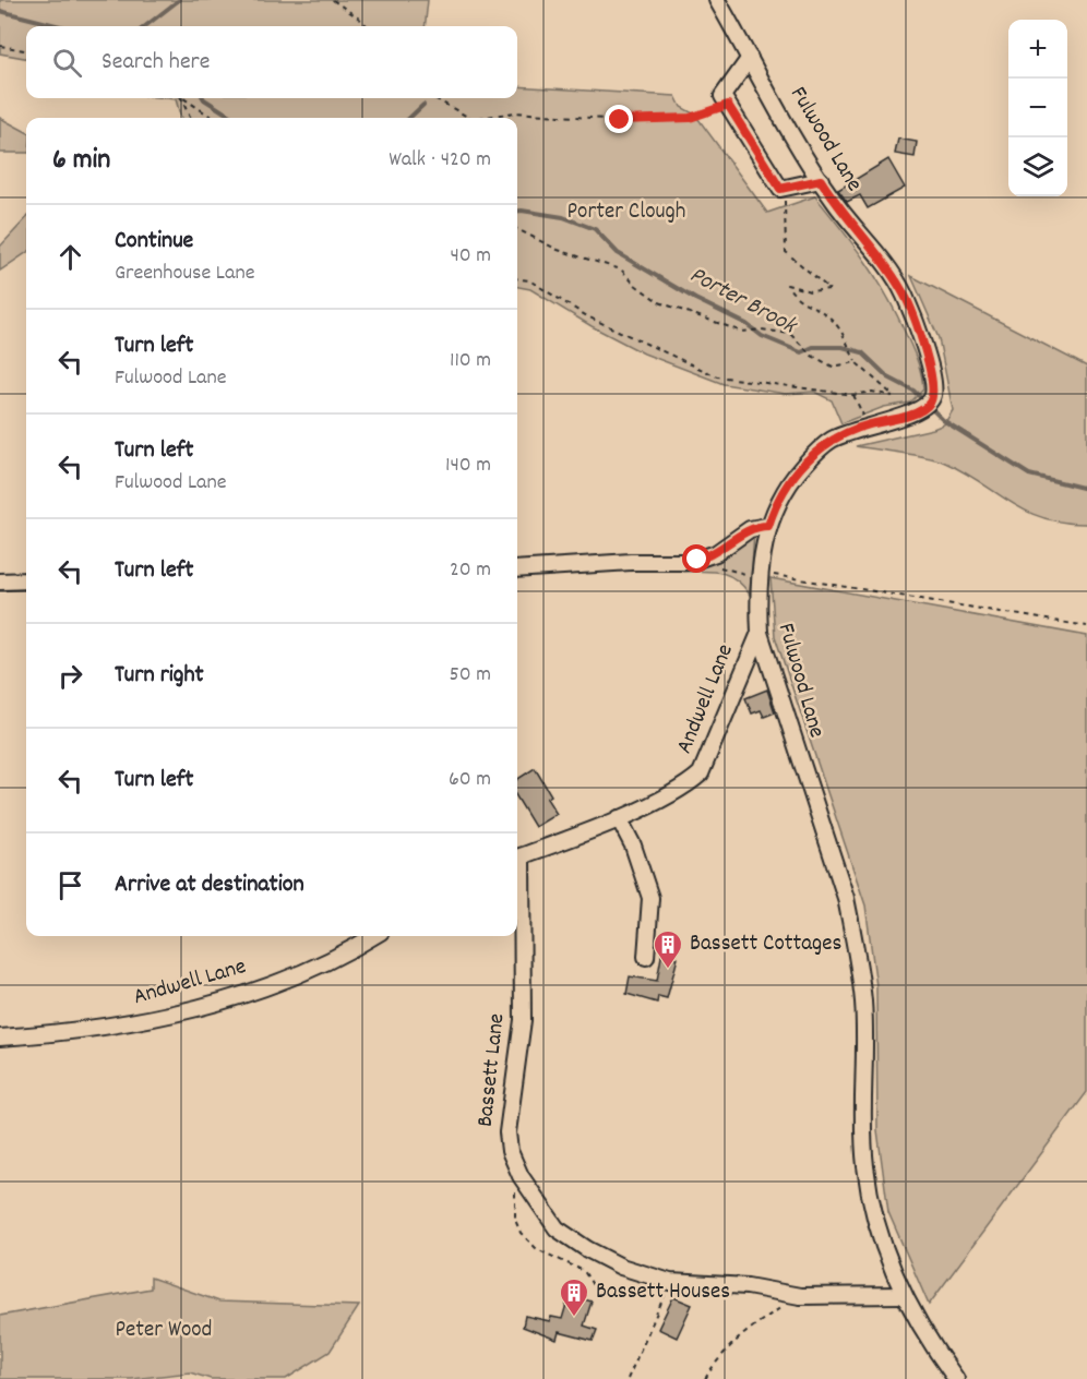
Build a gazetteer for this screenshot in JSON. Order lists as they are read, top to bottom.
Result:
{
  "streets": {
    "street": ["Fulwood Lane", "Andwell Lane", "Bassett Lane"]
  },
  "crossings": [
    ["Fulwood Lane", "Andwell Lane"],
    ["Fulwood Lane", "Bassett Lane"],
    ["Andwell Lane", "Bassett Lane"]
  ],
  "water": ["Porter Brook"],
  "parks": ["Porter Clough", "Peter Wood"],
  "places": {
    "building": ["Bassett Cottages", "Bassett Houses"]
  },
  "page": {
    "map_buttons": ["+", "−"],
    "search": "Search here",
    "heading": ["6 min", "Walk · 420 m"],
    "list": [
      ["Continue", "Greenhouse Lane", "40 m"],
      ["Turn left", "Fulwood Lane", "110 m"],
      ["Turn left", "Fulwood Lane", "140 m"],
      ["Turn left", "20 m"],
      ["Turn right", "50 m"],
      ["Turn left", "60 m"],
      "Arrive at destination"
    ]
  }
}
